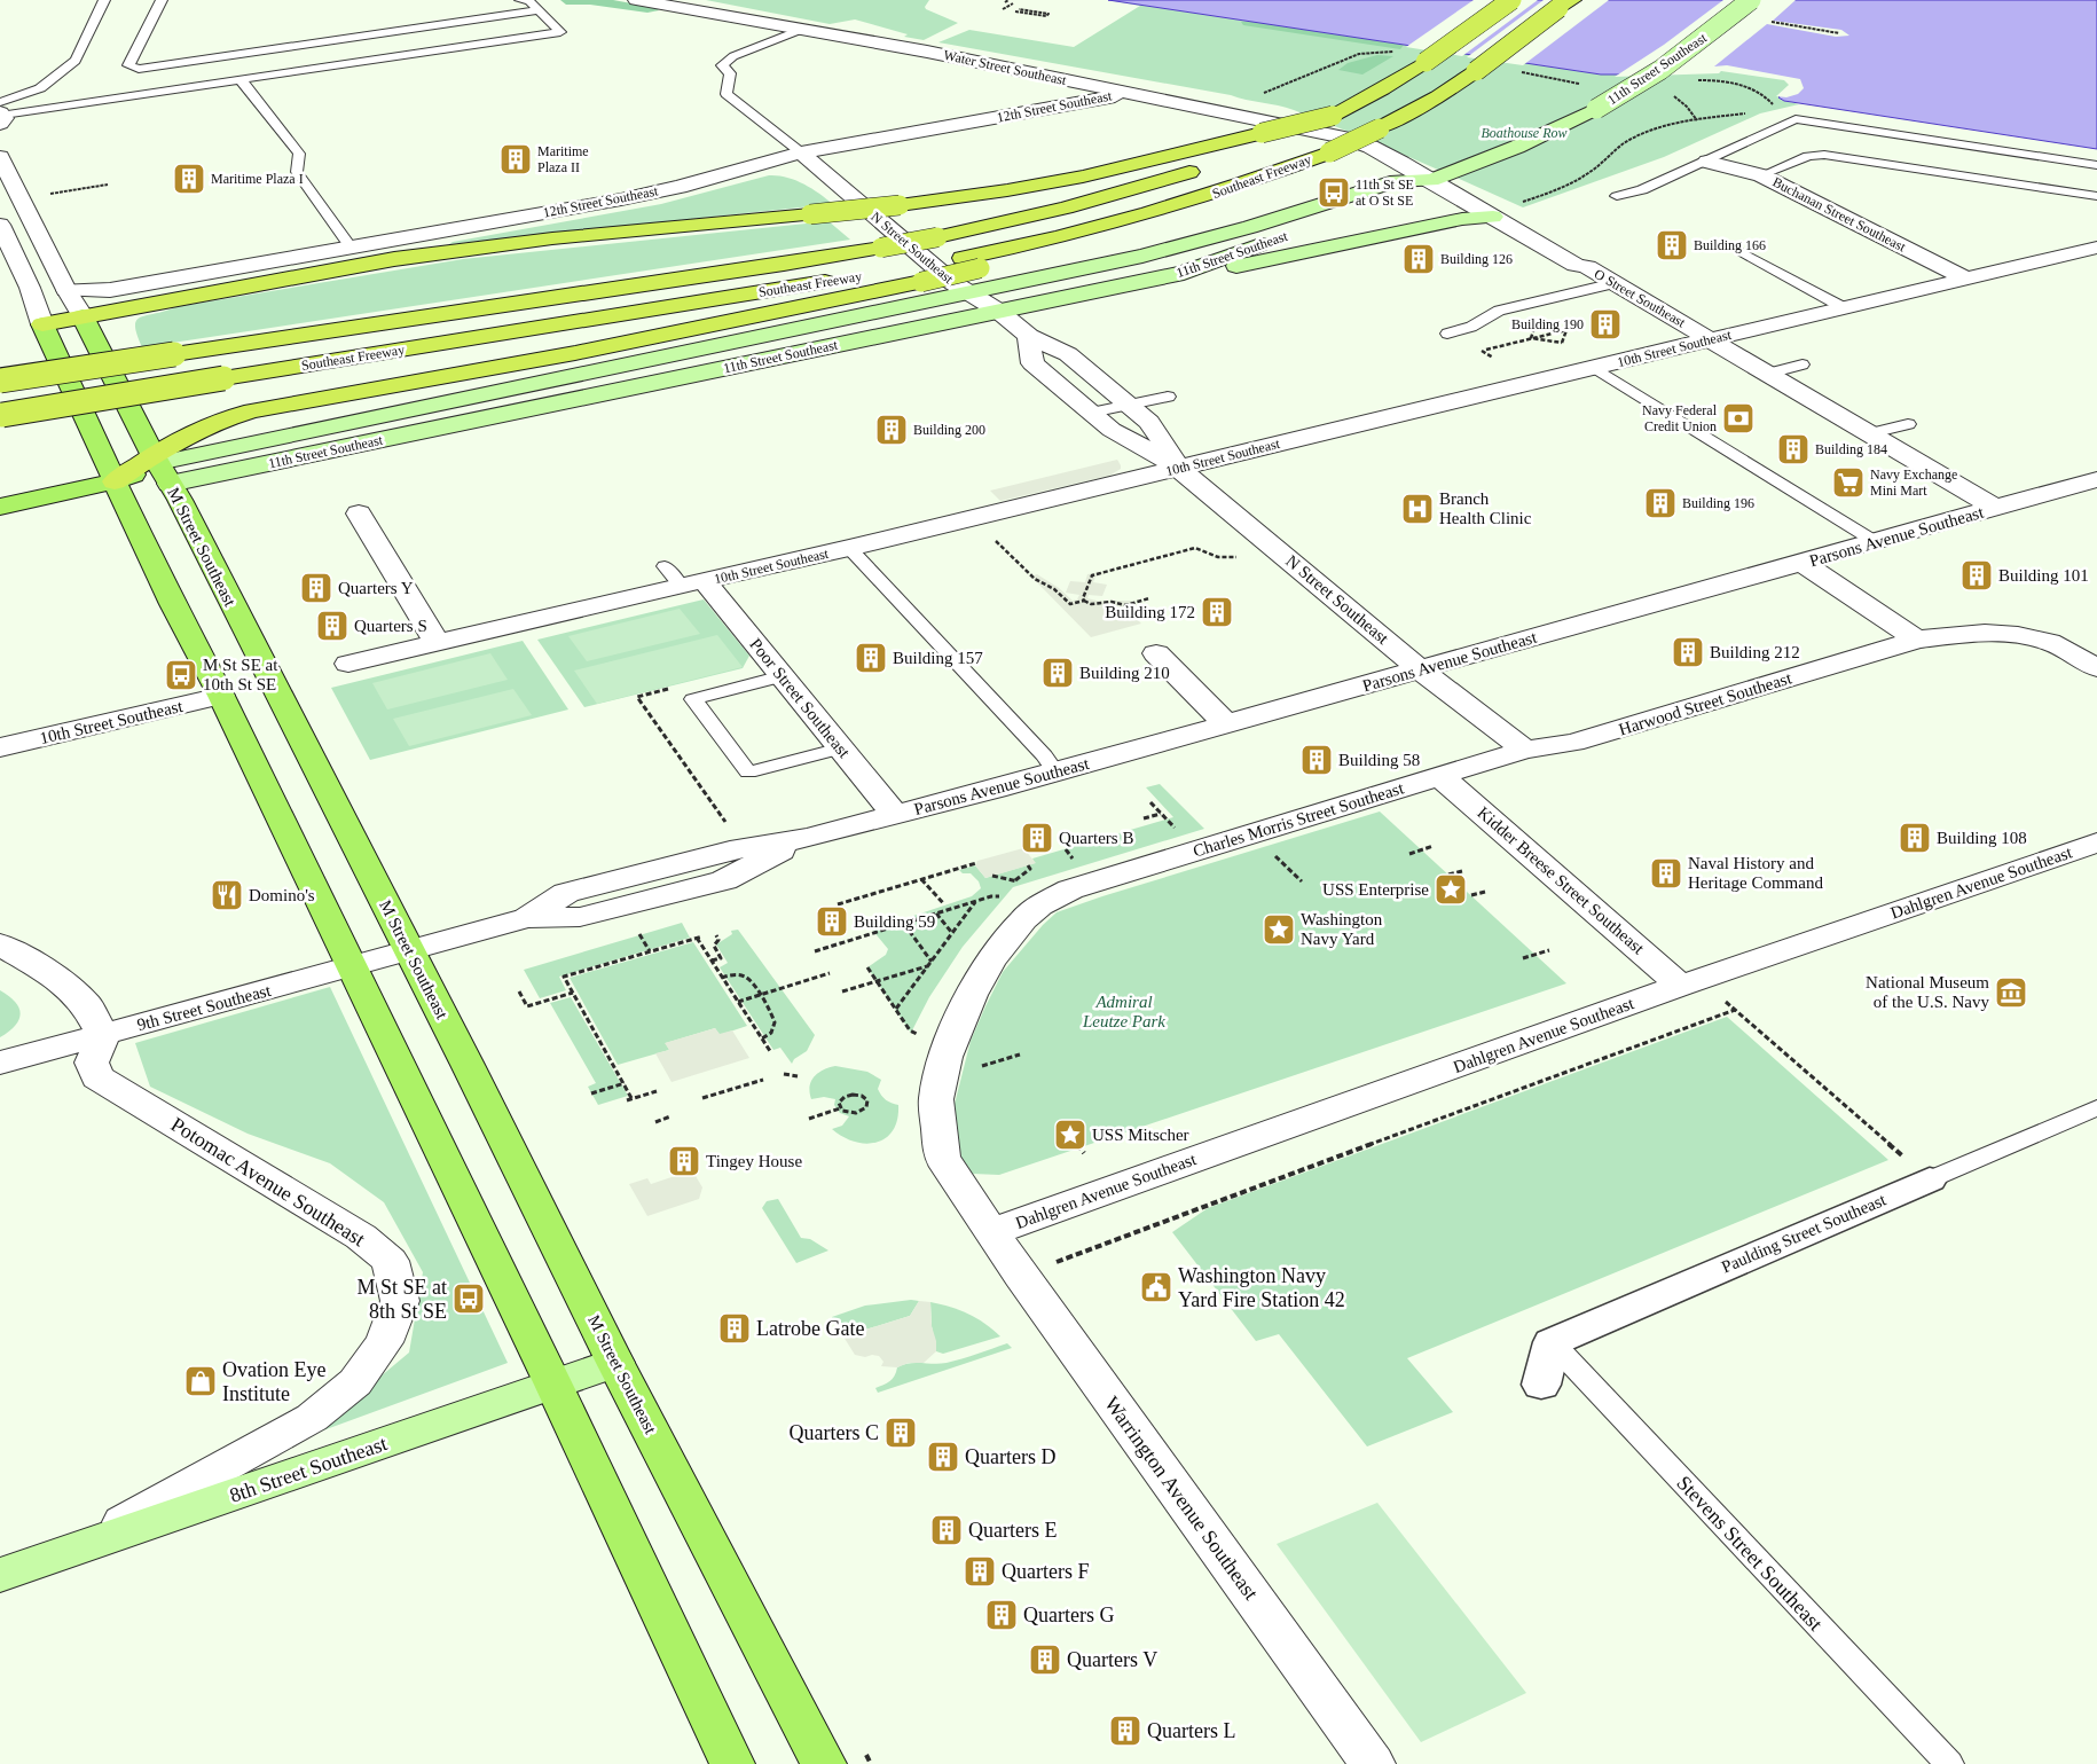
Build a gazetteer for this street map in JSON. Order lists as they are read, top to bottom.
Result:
{
  "streets": {
    "highway": ["Southeast Freeway"],
    "main road": ["11th Street Southeast", "M Street Southeast", "8th Street Southeast"],
    "street": [
      "Water Street Southeast",
      "12th Street Southeast",
      "Buchanan Street Southeast",
      "N Street Southeast",
      "O Street Southeast",
      "10th Street Southeast",
      "Parsons Avenue Southeast",
      "Poor Street Southeast",
      "Harwood Street Southeast",
      "Charles Morris Street Southeast",
      "Kidder Breese Street Southeast",
      "Dahlgren Avenue Southeast",
      "9th Street Southeast",
      "Potomac Avenue Southeast",
      "Paulding Street Southeast",
      "Warrington Avenue Southeast"
    ],
    "lane": ["Stevens Street Southeast"]
  },
  "crossings": [
    ["Water Street Southeast", "11th Street Southeast"],
    ["Water Street Southeast", "12th Street Southeast"],
    ["Water Street Southeast", "O Street Southeast"],
    ["11th Street Southeast", "N Street Southeast"],
    ["11th Street Southeast", "O Street Southeast"],
    ["11th Street Southeast", "M Street Southeast"],
    ["12th Street Southeast", "N Street Southeast"],
    ["12th Street Southeast", "M Street Southeast"],
    ["Buchanan Street Southeast", "10th Street Southeast"],
    ["N Street Southeast", "10th Street Southeast"],
    ["N Street Southeast", "Parsons Avenue Southeast"],
    ["N Street Southeast", "Harwood Street Southeast"],
    ["N Street Southeast", "Charles Morris Street Southeast"],
    ["O Street Southeast", "10th Street Southeast"],
    ["O Street Southeast", "Parsons Avenue Southeast"],
    ["10th Street Southeast", "Poor Street Southeast"],
    ["Parsons Avenue Southeast", "M Street Southeast"],
    ["Parsons Avenue Southeast", "Poor Street Southeast"],
    ["Parsons Avenue Southeast", "9th Street Southeast"],
    ["M Street Southeast", "9th Street Southeast"],
    ["M Street Southeast", "8th Street Southeast"],
    ["Harwood Street Southeast", "Charles Morris Street Southeast"],
    ["Charles Morris Street Southeast", "Kidder Breese Street Southeast"],
    ["Charles Morris Street Southeast", "Dahlgren Avenue Southeast"],
    ["Charles Morris Street Southeast", "Warrington Avenue Southeast"],
    ["Kidder Breese Street Southeast", "Dahlgren Avenue Southeast"],
    ["Dahlgren Avenue Southeast", "Warrington Avenue Southeast"],
    ["9th Street Southeast", "Potomac Avenue Southeast"],
    ["Potomac Avenue Southeast", "8th Street Southeast"],
    ["Paulding Street Southeast", "Stevens Street Southeast"]
  ],
  "parks": ["Boathouse Row", "Admiral Leutze Park"],
  "places": {
    "building": [
      "Maritime Plaza II",
      "Maritime Plaza I",
      "Building 166",
      "Building 126",
      "Building 190",
      "Building 200",
      "Building 184",
      "Building 196",
      "Building 101",
      "Quarters Y",
      "Building 172",
      "Quarters S",
      "Building 212",
      "Building 157",
      "Building 210",
      "Building 58",
      "Quarters B",
      "Building 108",
      "Naval History and Heritage Command",
      "Building 59",
      "Tingey House",
      "Latrobe Gate",
      "Quarters C",
      "Quarters D",
      "Quarters E",
      "Quarters F",
      "Quarters G",
      "Quarters V",
      "Quarters L"
    ],
    "bus stop": ["11th St SE at O St SE", "M St SE at 10th St SE", "M St SE at 8th St SE"],
    "bank": ["Navy Federal Credit Union"],
    "supermarket": ["Navy Exchange Mini Mart"],
    "hospital": ["Branch Health Clinic"],
    "place": ["USS Enterprise", "Washington Navy Yard", "USS Mitscher"],
    "restaurant": ["Domino's"],
    "museum": ["National Museum of the U.S. Navy"],
    "public building": ["Washington Navy Yard Fire Station 42"],
    "shop": ["Ovation Eye Institute"]
  }
}
